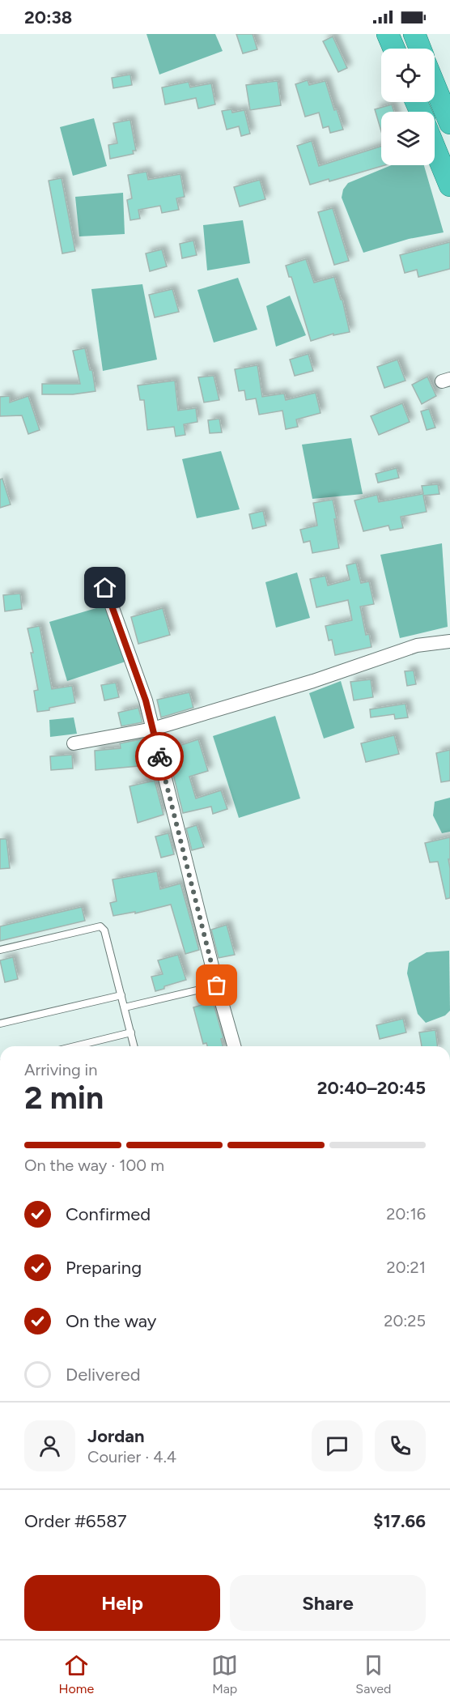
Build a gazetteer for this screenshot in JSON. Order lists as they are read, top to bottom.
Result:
{
  "page": {
    "status": "20:38",
    "heading": ["2 min", "Arriving in", "20:40–20:45"],
    "panel": [
      "Jordan",
      "Courier · 4.4",
      "Order #6587",
      "$17.66"
    ],
    "bar": "On the way · 100 m",
    "list": [
      ["Confirmed", "20:16"],
      ["Preparing", "20:21"],
      ["On the way", "20:25"],
      "Delivered"
    ],
    "buttons": ["Help", "Share"],
    "tabs": ["Home", "Map", "Saved"]
  }
}
